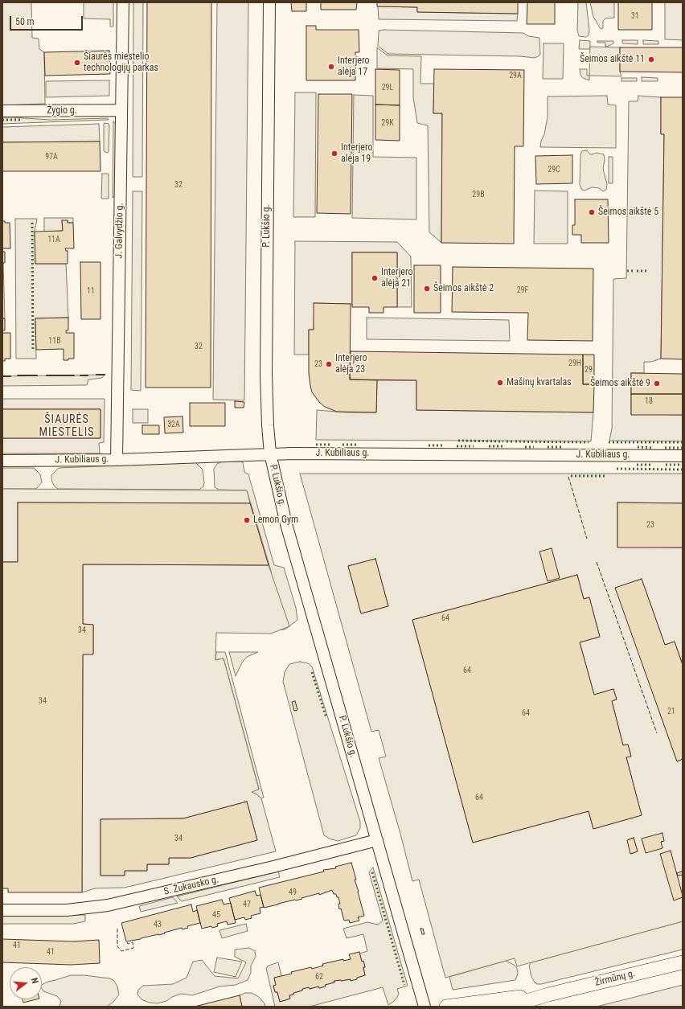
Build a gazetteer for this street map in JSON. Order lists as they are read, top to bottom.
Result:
{
  "streets": {
    "main road": ["Žirmūnų g."],
    "street": [
      "Žygio g.",
      "P. Lukšio g.",
      "J. Galvydžio g.",
      "J. Kubiliaus g.",
      "S. Žukausko g."
    ]
  },
  "crossings": [
    ["Žygio g.", "J. Galvydžio g."],
    ["P. Lukšio g.", "J. Kubiliaus g."],
    ["P. Lukšio g.", "S. Žukausko g."],
    ["J. Galvydžio g.", "J. Kubiliaus g."]
  ],
  "districts": ["ŠIAURĖS MIESTELIS"],
  "places": [
    "Šeimos aikštė 11",
    "Šiaurės miestelio technologijų parkas",
    "Interjero alėja 17",
    "Interjero alėja 19",
    "Šeimos aikštė 5",
    "Interjero alėja 21",
    "Šeimos aikštė 2",
    "Interjero alėja 23",
    "Mašinų kvartalas",
    "Šeimos aikštė 9",
    "Lemon Gym"
  ],
  "house_numbers": [
    "31",
    "29A",
    "29L",
    "29K",
    "97A",
    "29C",
    "32",
    "29B",
    "11A",
    "29F",
    "11",
    "11B",
    "32",
    "29H",
    "23",
    "29",
    "18",
    "32A",
    "23",
    "64",
    "34",
    "64",
    "34",
    "21",
    "64",
    "64",
    "34",
    "49",
    "47",
    "45",
    "43",
    "41",
    "41",
    "62"
  ],
  "scale_bar": "50 m",
  "north": "right"
}
